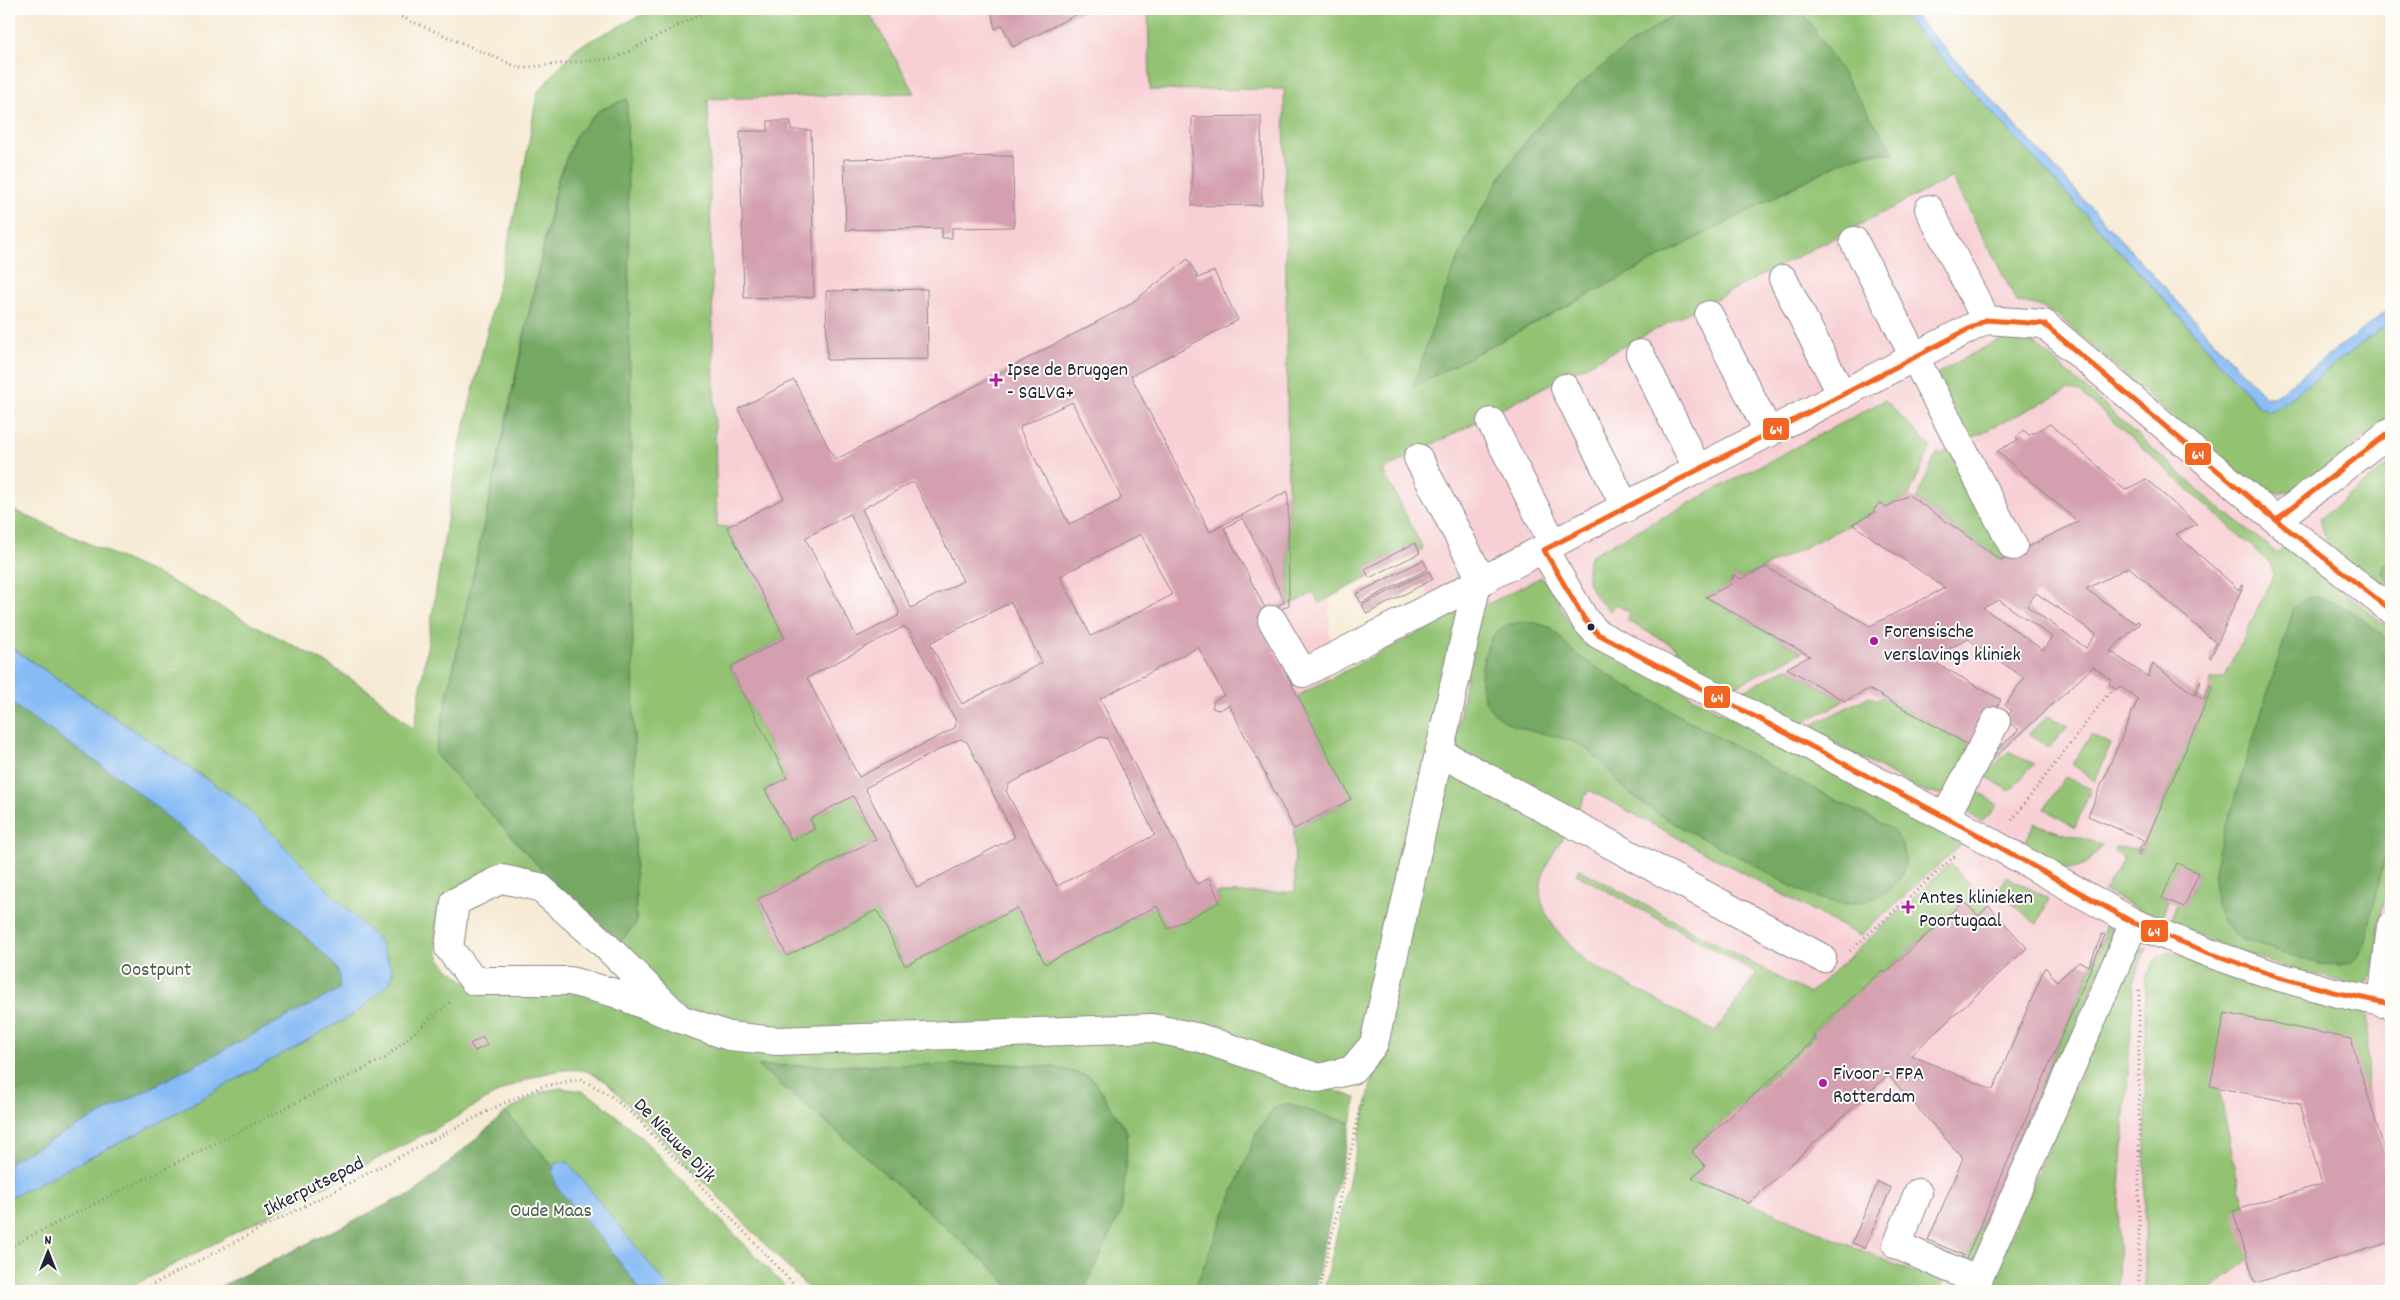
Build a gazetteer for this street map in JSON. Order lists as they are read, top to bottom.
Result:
{
  "streets": {
    "path": ["De Nieuwe Dijk", "Ikkerputsepad"]
  },
  "crossings": [
    ["De Nieuwe Dijk", "Ikkerputsepad"]
  ],
  "parks": ["Oostpunt", "Oude Maas"],
  "places": {
    "health": ["Ipse de Bruggen - SGLVG+", "Antes klinieken Poortugaal"],
    "other": ["Forensische verslavings kliniek", "Fivoor - FPA Rotterdam"]
  },
  "lines": ["transit line 64"],
  "north": "top"
}
